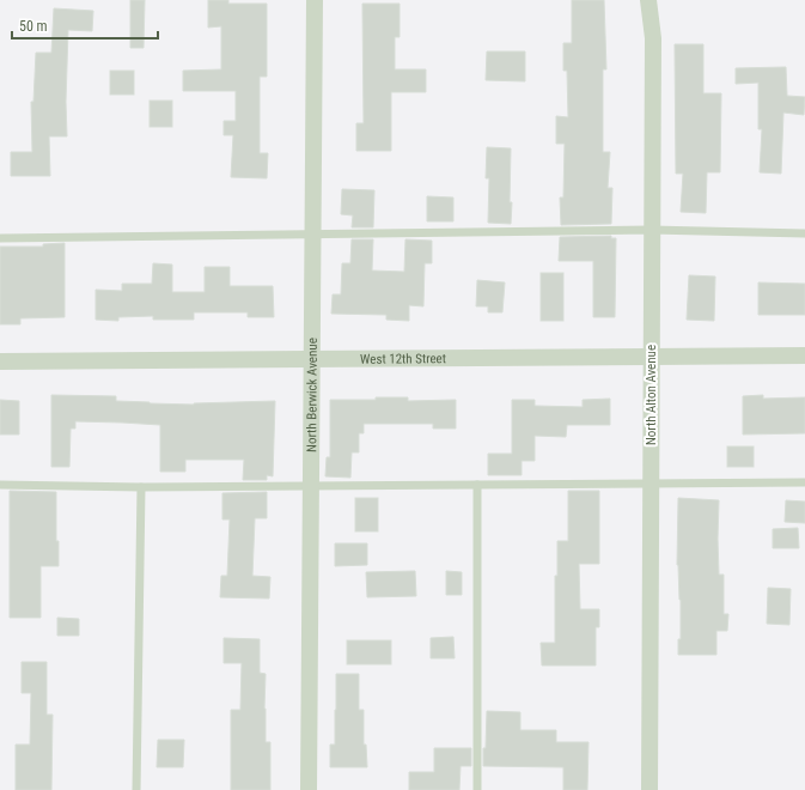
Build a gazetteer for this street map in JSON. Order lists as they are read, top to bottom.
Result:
{
  "streets": {
    "street": ["West 12th Street", "North Berwick Avenue", "North Alton Avenue"]
  },
  "crossings": [
    ["West 12th Street", "North Berwick Avenue"],
    ["West 12th Street", "North Alton Avenue"]
  ],
  "scale_bar": "50 m"
}
